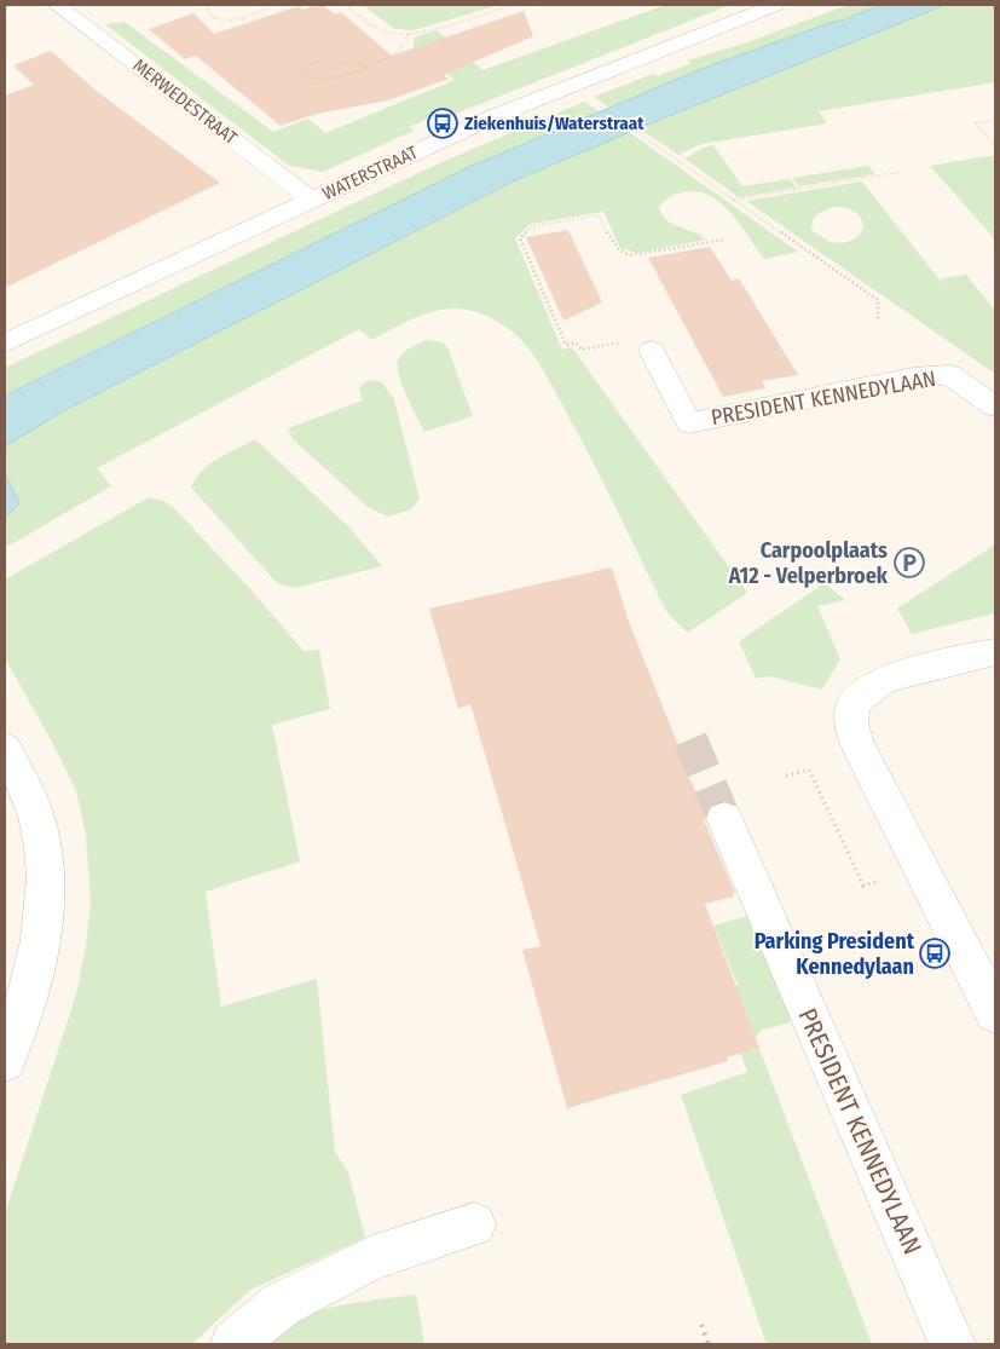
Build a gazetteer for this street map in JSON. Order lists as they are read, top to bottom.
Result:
{
  "streets": {
    "street": ["MERWEDESTRAAT", "WATERSTRAAT", "PRESIDENT KENNEDYLAAN"]
  },
  "crossings": [
    ["MERWEDESTRAAT", "WATERSTRAAT"]
  ],
  "places": {
    "bus stop": ["Ziekenhuis/Waterstraat", "Parking President Kennedylaan"],
    "parking": ["Carpoolplaats A12 - Velperbroek"]
  }
}
